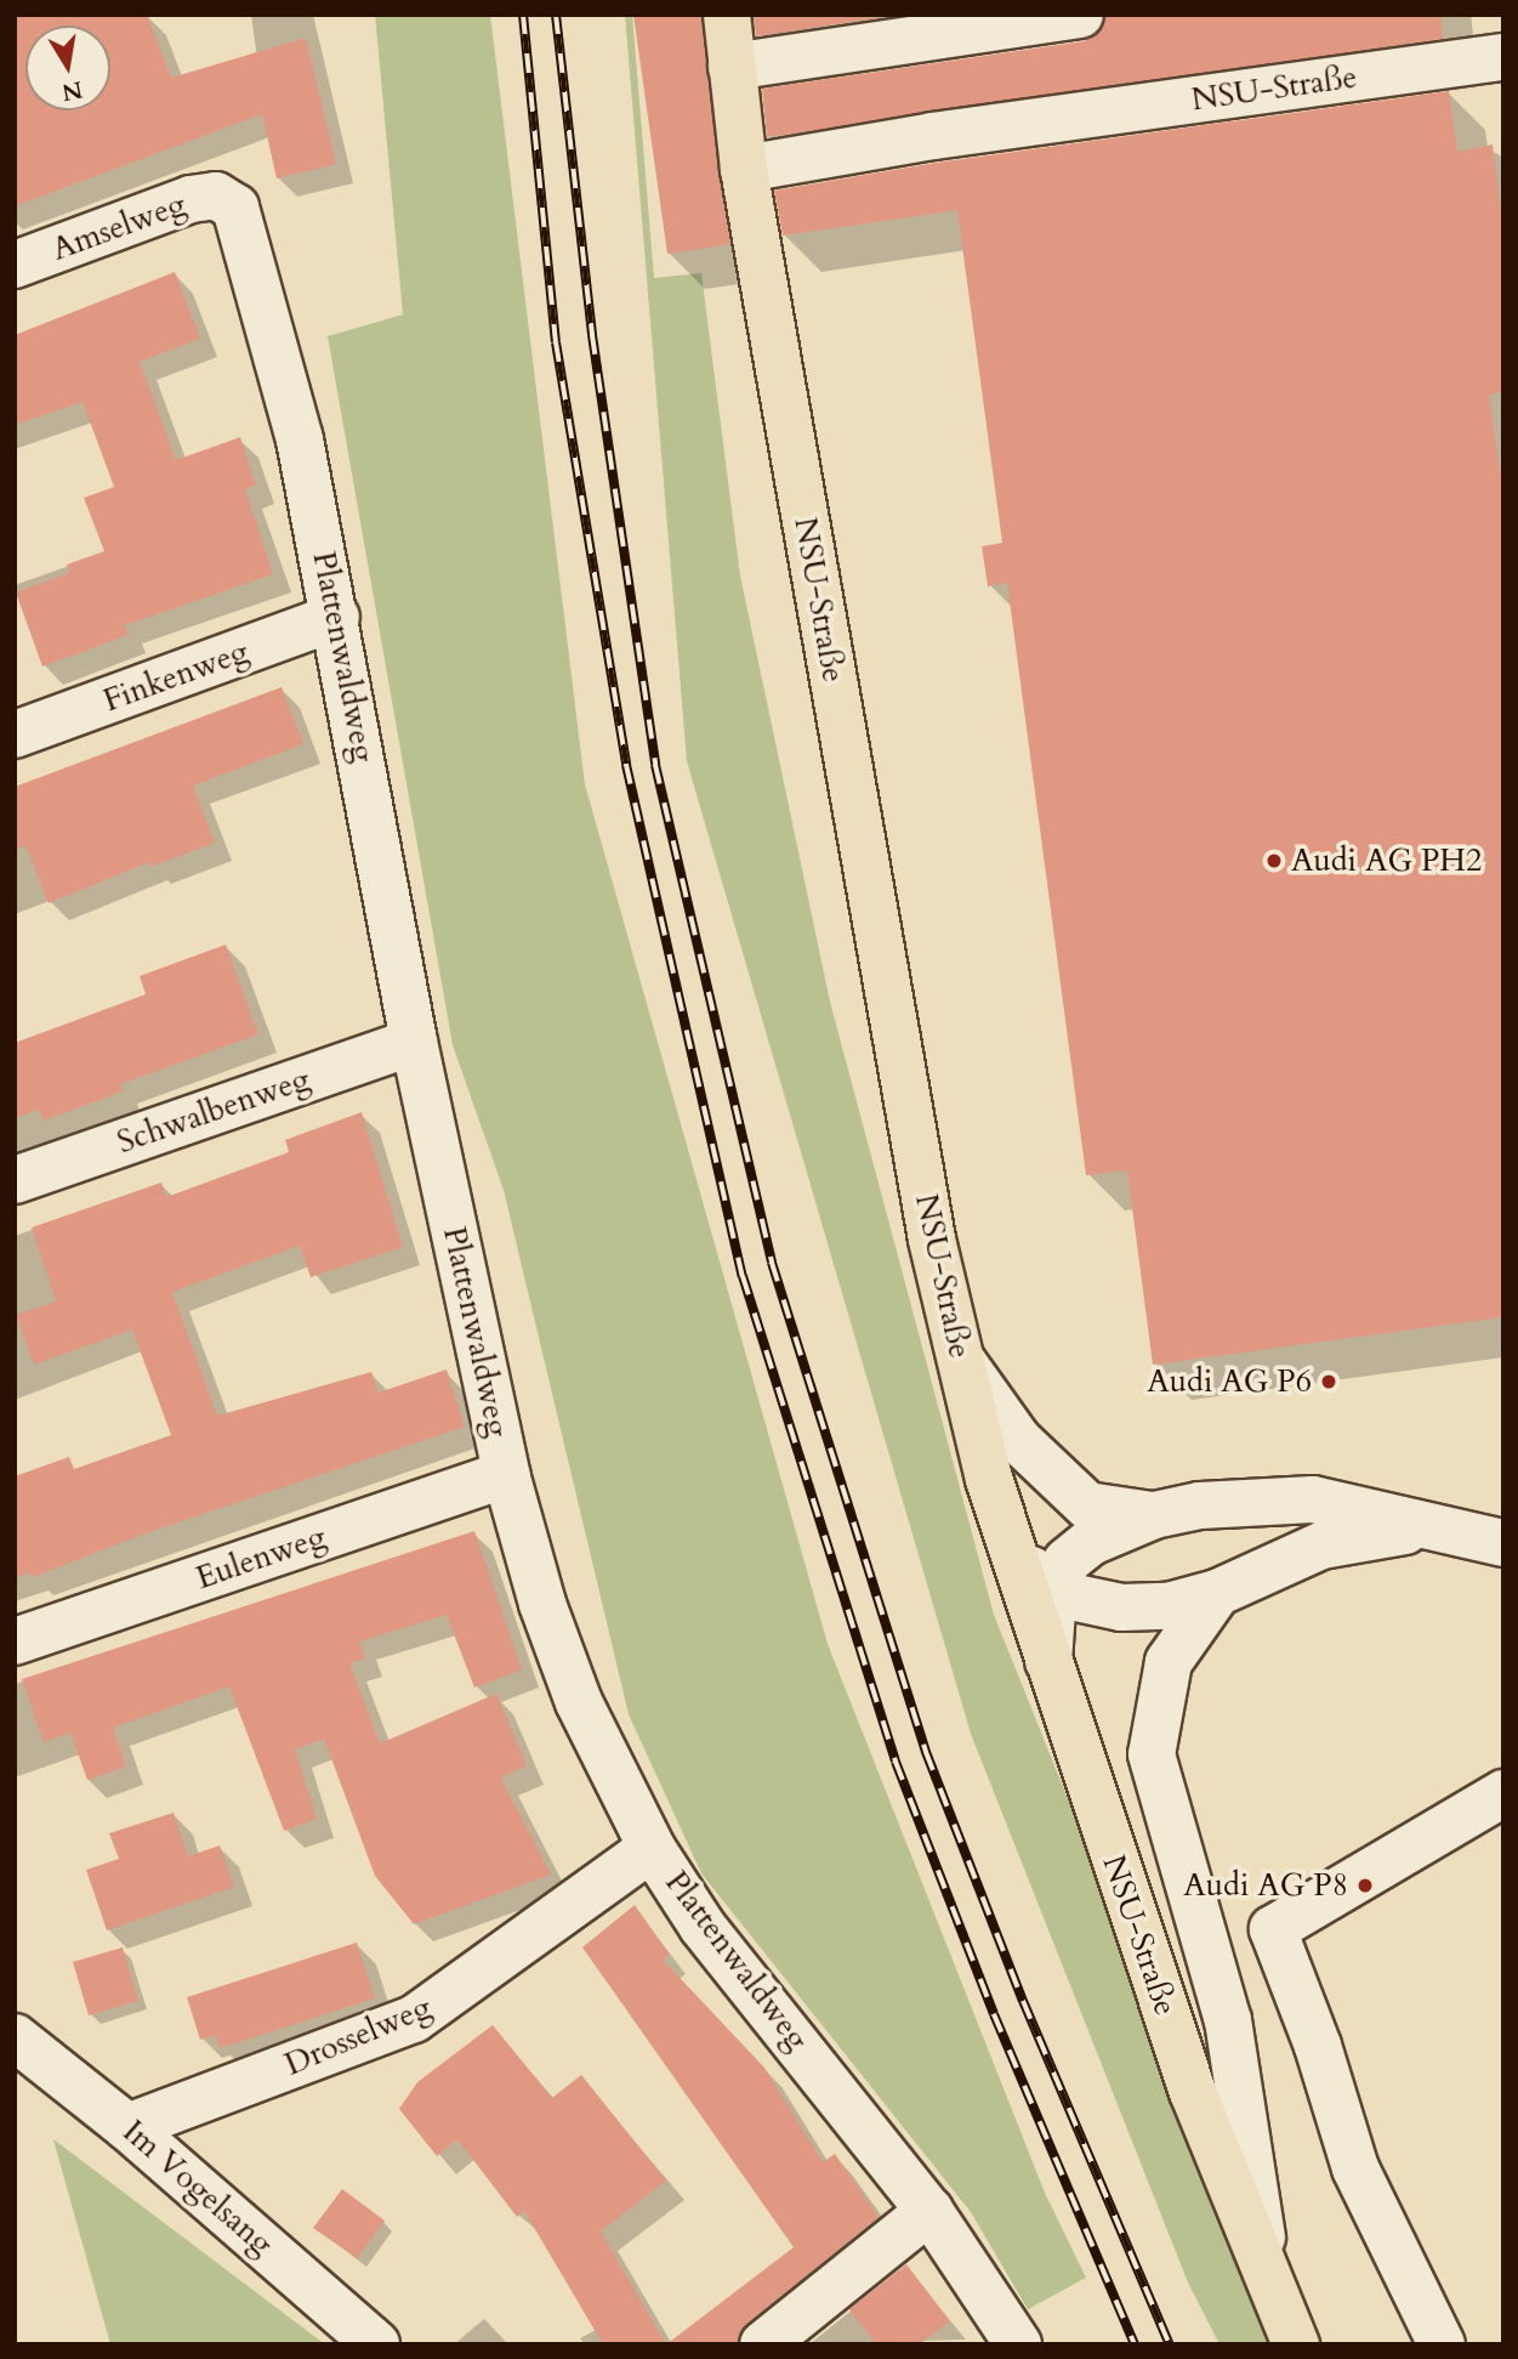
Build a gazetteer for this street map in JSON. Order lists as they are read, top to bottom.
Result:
{
  "streets": {
    "main road": ["NSU-Straße"],
    "street": [
      "Amselweg",
      "Plattenwaldweg",
      "Finkenweg",
      "Schwalbenweg",
      "Eulenweg",
      "Drosselweg",
      "Im Vogelsang"
    ]
  },
  "crossings": [
    ["Amselweg", "Plattenwaldweg"],
    ["Plattenwaldweg", "Finkenweg"],
    ["Plattenwaldweg", "Schwalbenweg"],
    ["Plattenwaldweg", "Eulenweg"],
    ["Plattenwaldweg", "Drosselweg"],
    ["Drosselweg", "Im Vogelsang"]
  ],
  "places": ["Audi AG PH2", "Audi AG P6", "Audi AG P8"],
  "north": "bottom"
}
